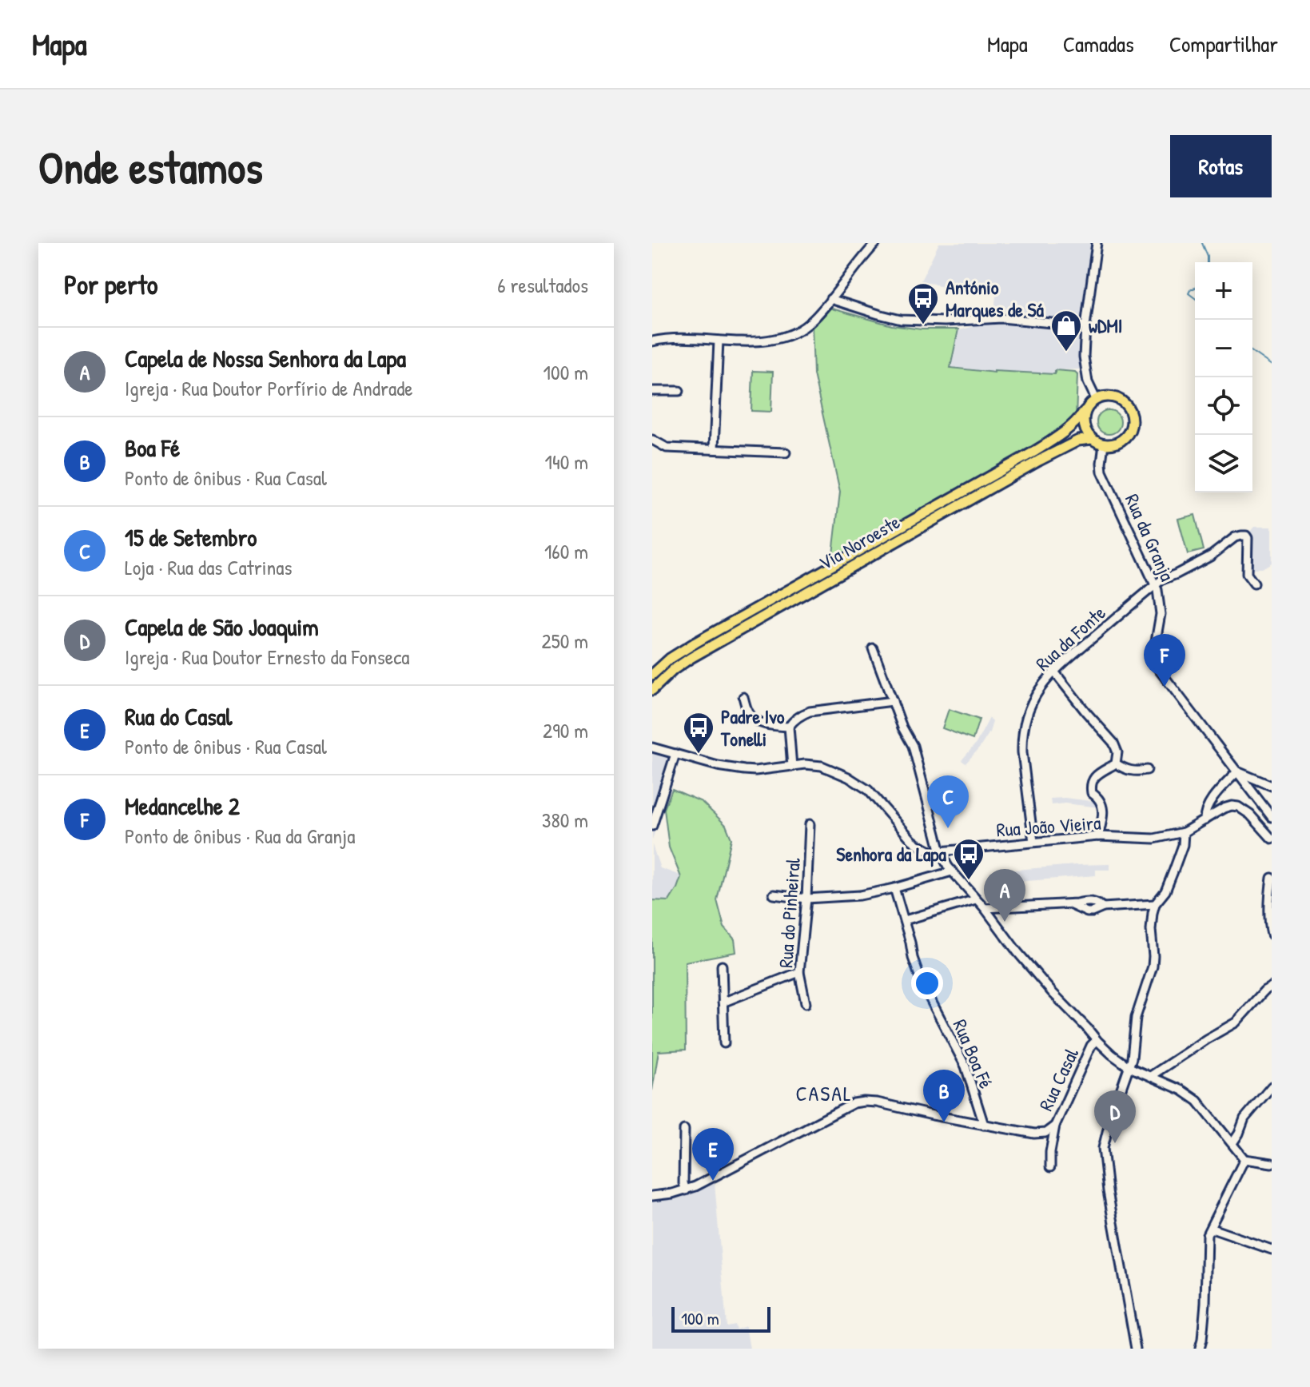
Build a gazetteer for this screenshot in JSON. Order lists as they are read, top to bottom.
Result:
{
  "streets": {
    "main road": ["Via Noroeste"],
    "street": [
      "Rua da Granja",
      "Rua da Fonte",
      "Rua João Vieira",
      "Rua do Pinheiral",
      "Rua Boa Fé",
      "Rua Casal"
    ]
  },
  "crossings": [
    ["Rua da Granja", "Via Noroeste"],
    ["Rua da Granja", "Rua da Fonte"],
    ["Rua da Fonte", "Rua João Vieira"],
    ["Rua Boa Fé", "Rua Casal"]
  ],
  "districts": ["CASAL"],
  "places": {
    "bus stop": ["António Marques de Sá", "Padre Ivo Tonelli", "Senhora da Lapa"],
    "shop": ["wDMI"]
  },
  "scale_bar": "100 m",
  "page": {
    "header": "Mapa",
    "nav": ["Mapa", "Camadas", "Compartilhar"],
    "buttons": "Rotas",
    "title": "Onde estamos",
    "heading": ["Por perto", "6 resultados"],
    "map_buttons": ["+", "−"],
    "list": [
      {
        "mark": "A",
        "name": "Capela de Nossa Senhora da Lapa",
        "note": "Igreja · Rua Doutor Porfírio de Andrade",
        "value": "100 m"
      },
      {
        "mark": "B",
        "name": "Boa Fé",
        "note": "Ponto de ônibus · Rua Casal",
        "value": "140 m"
      },
      {
        "mark": "C",
        "name": "15 de Setembro",
        "note": "Loja · Rua das Catrinas",
        "value": "160 m"
      },
      {
        "mark": "D",
        "name": "Capela de São Joaquim",
        "note": "Igreja · Rua Doutor Ernesto da Fonseca",
        "value": "250 m"
      },
      {
        "mark": "E",
        "name": "Rua do Casal",
        "note": "Ponto de ônibus · Rua Casal",
        "value": "290 m"
      },
      {
        "mark": "F",
        "name": "Medancelhe 2",
        "note": "Ponto de ônibus · Rua da Granja",
        "value": "380 m"
      }
    ],
    "pins": [
      "F",
      "C",
      "A",
      "B",
      "D",
      "E"
    ],
    "scale": "100 m"
  }
}
